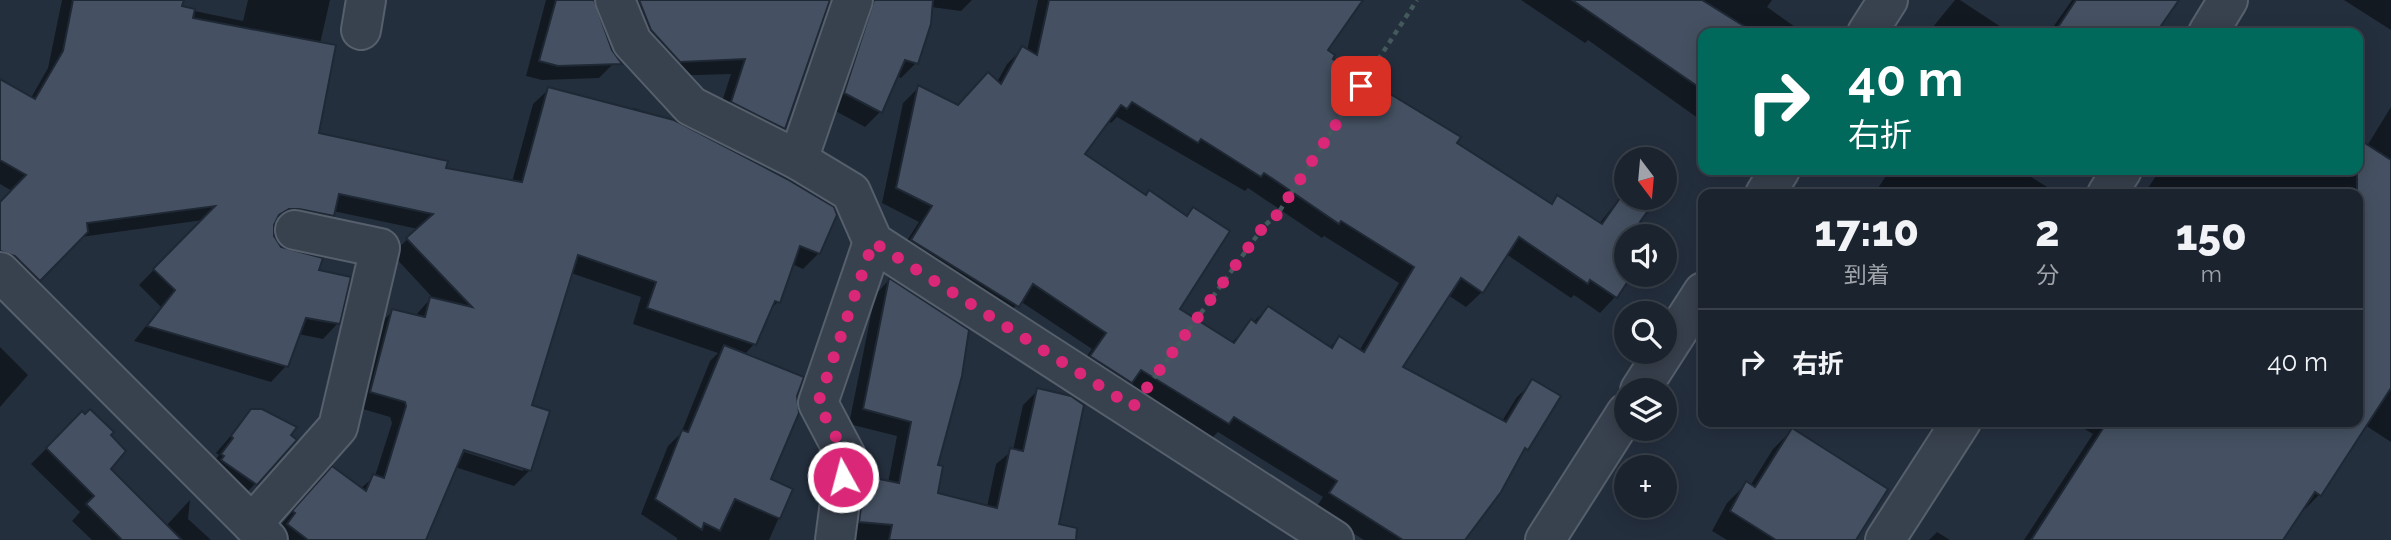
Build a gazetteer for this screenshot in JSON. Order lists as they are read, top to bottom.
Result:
{
  "north": "bottom",
  "page": {
    "turn": ["40 m", "右折"],
    "map_buttons": "+",
    "eta": [
      "17:10",
      "到着",
      "2",
      "分",
      "150",
      "m"
    ],
    "list": [
      {
        "name": "右折",
        "value": "40 m"
      }
    ]
  }
}
